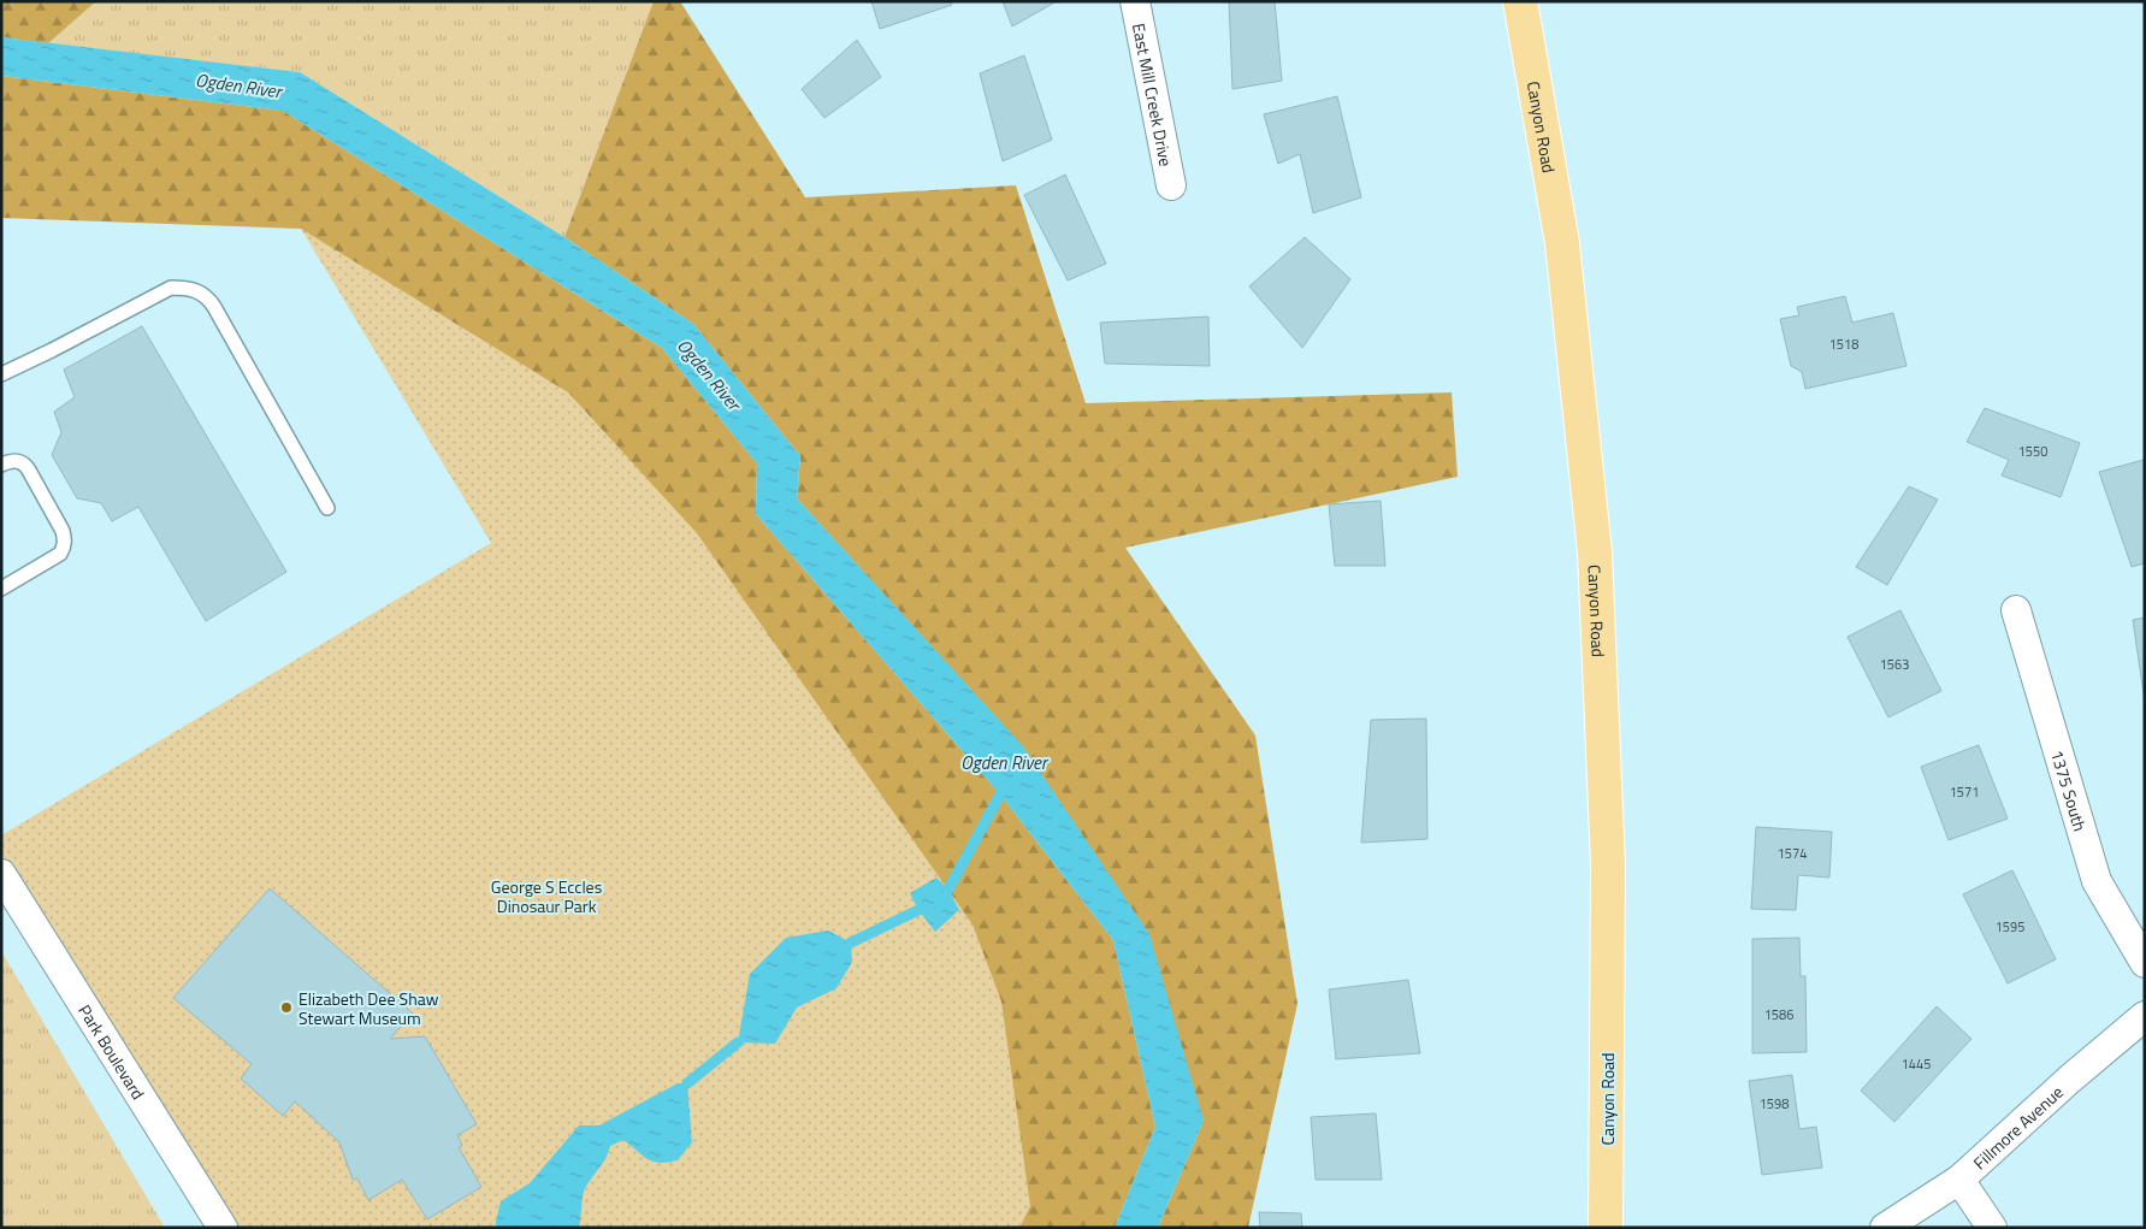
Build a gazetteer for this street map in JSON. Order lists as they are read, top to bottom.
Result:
{
  "streets": {
    "main road": ["Canyon Road"],
    "street": [
      "East Mill Creek Drive",
      "1375 South",
      "Park Boulevard",
      "Fillmore Avenue"
    ]
  },
  "water": ["Ogden River"],
  "parks": ["George S Eccles Dinosaur Park"],
  "places": ["Elizabeth Dee Shaw Stewart Museum"],
  "house_numbers": [
    "1518",
    "1550",
    "1563",
    "1571",
    "1574",
    "1595",
    "1586",
    "1445",
    "1598"
  ]
}
